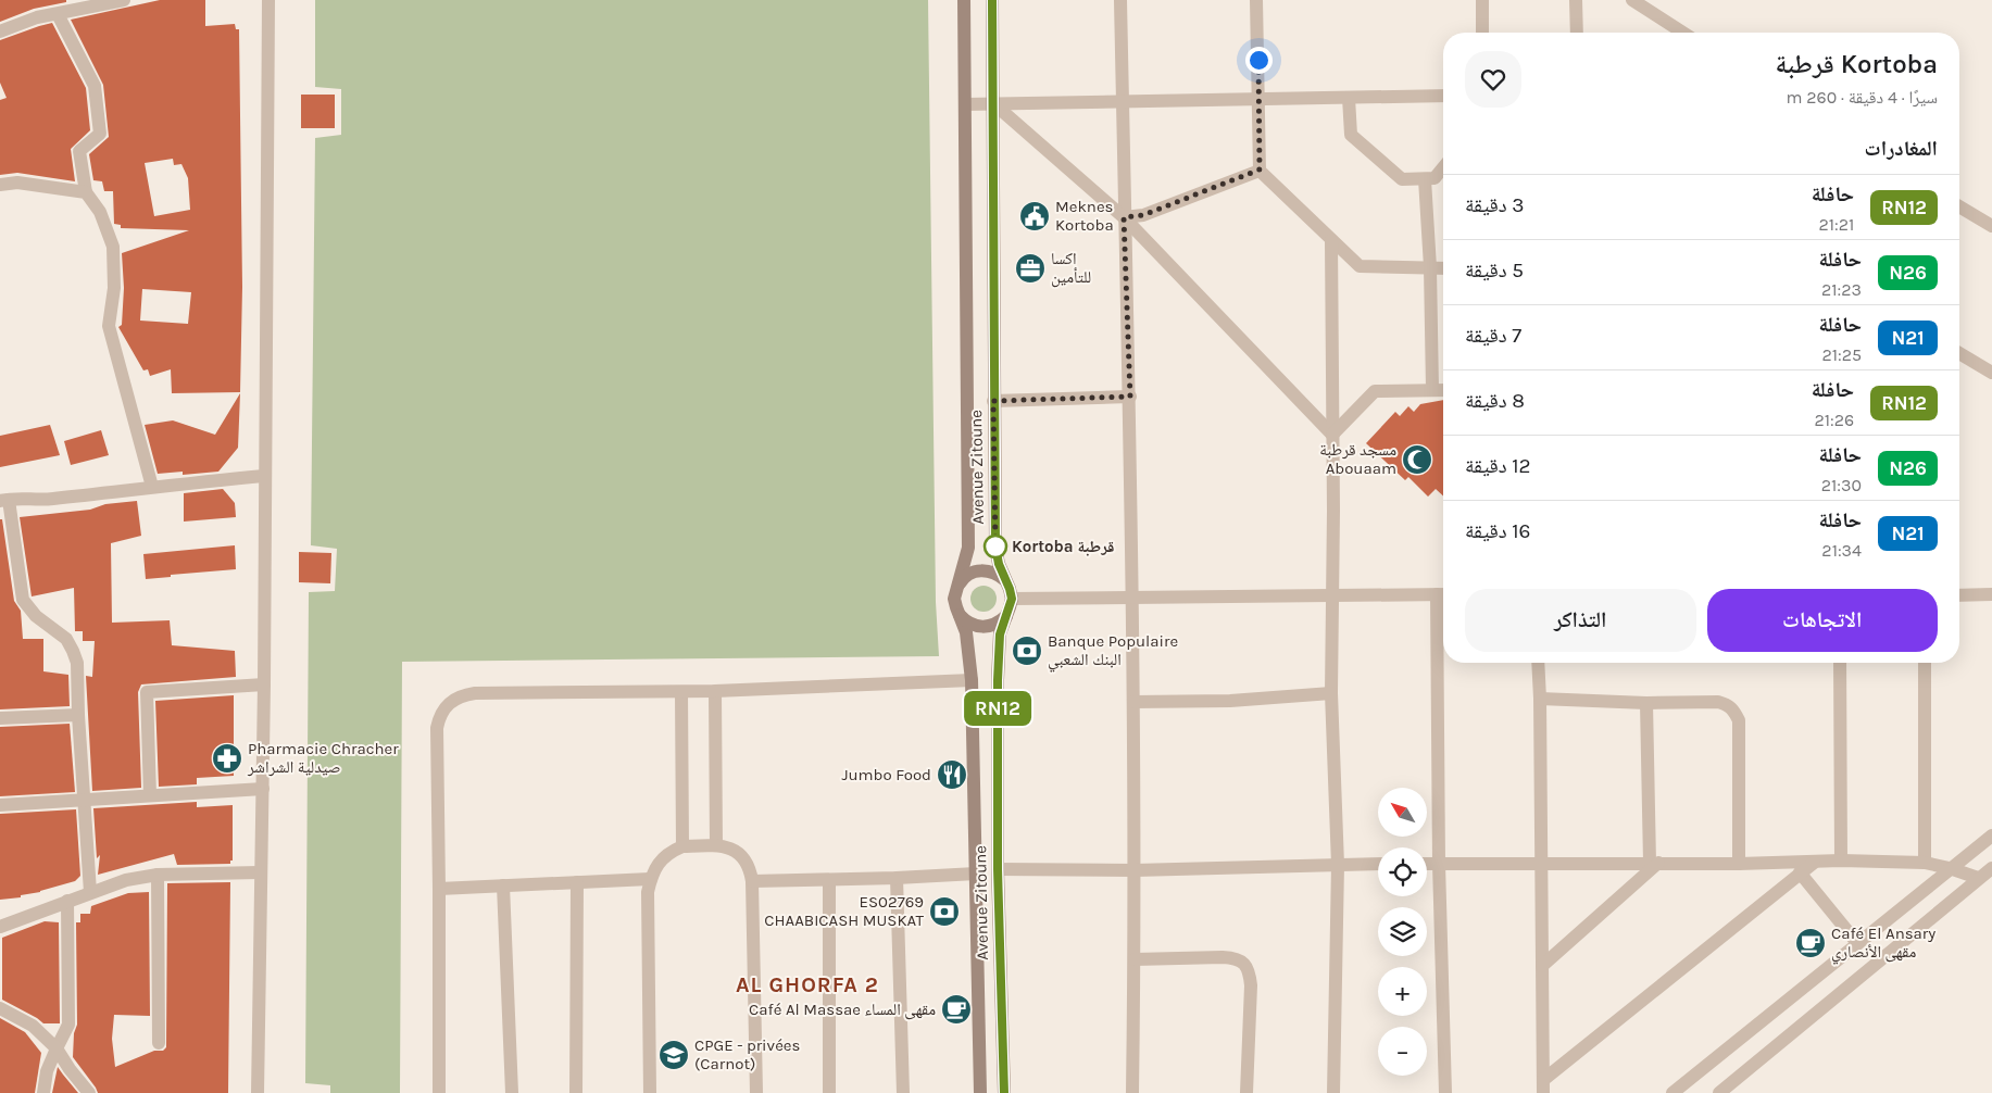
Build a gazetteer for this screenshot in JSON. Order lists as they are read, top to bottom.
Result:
{
  "streets": {
    "main road": ["Avenue Zitoune"]
  },
  "districts": ["AL GHORFA 2"],
  "places": {
    "public building": ["Meknes Kortoba"],
    "office": ["اكسا للتأمين"],
    "mosque": ["مسجد قرطبة Abouaam"],
    "other": ["Kortoba قرطبة"],
    "bank": ["Banque Populaire البنك الشعبي", "ES02769 CHAABICASH MUSKAT"],
    "pharmacy": ["Pharmacie Chracher صيدلية الشراشر"],
    "restaurant": ["Jumbo Food"],
    "cafe": ["Café El Ansary مقهى الأنصاري", "Café Al Massae مقهى المساء"],
    "school or university": ["CPGE - privées (Carnot)"]
  },
  "lines": ["bus line RN12"],
  "north": "top left",
  "page": {
    "on_map": "RN12",
    "heading": [
      ["Kortoba قرطبة", "سيرًا · 4 دقيقة · 260 m"],
      "المغادرات"
    ],
    "list": [
      {
        "mark": "RN12",
        "name": "حافلة",
        "note": "21:21",
        "value": "3 دقيقة"
      },
      {
        "mark": "N26",
        "name": "حافلة",
        "note": "21:23",
        "value": "5 دقيقة"
      },
      {
        "mark": "N21",
        "name": "حافلة",
        "note": "21:25",
        "value": "7 دقيقة"
      },
      {
        "mark": "RN12",
        "name": "حافلة",
        "note": "21:26",
        "value": "8 دقيقة"
      },
      {
        "mark": "N26",
        "name": "حافلة",
        "note": "21:30",
        "value": "12 دقيقة"
      },
      {
        "mark": "N21",
        "name": "حافلة",
        "note": "21:34",
        "value": "16 دقيقة"
      }
    ],
    "buttons": ["الاتجاهات", "التذاكر"],
    "map_buttons": ["+", "−"]
  }
}
